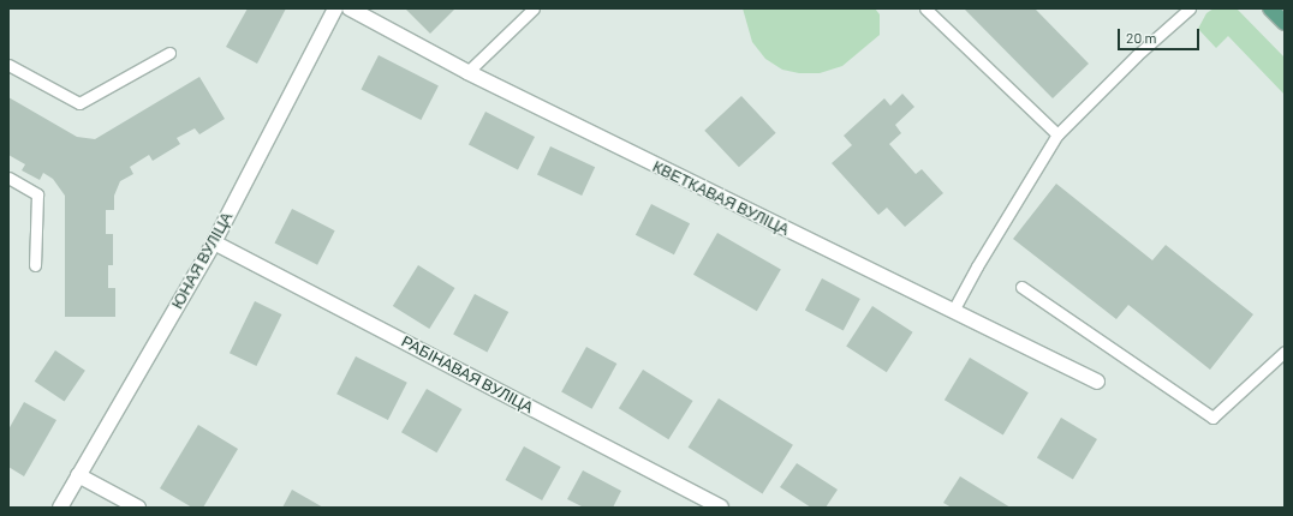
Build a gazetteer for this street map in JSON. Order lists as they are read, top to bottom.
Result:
{
  "streets": {
    "street": ["КВЕТКАВАЯ ВУЛІЦА", "ЮНАЯ ВУЛІЦА", "РАБІНАВАЯ ВУЛІЦА"]
  },
  "crossings": [
    ["ЮНАЯ ВУЛІЦА", "РАБІНАВАЯ ВУЛІЦА"]
  ],
  "scale_bar": "20 m"
}
